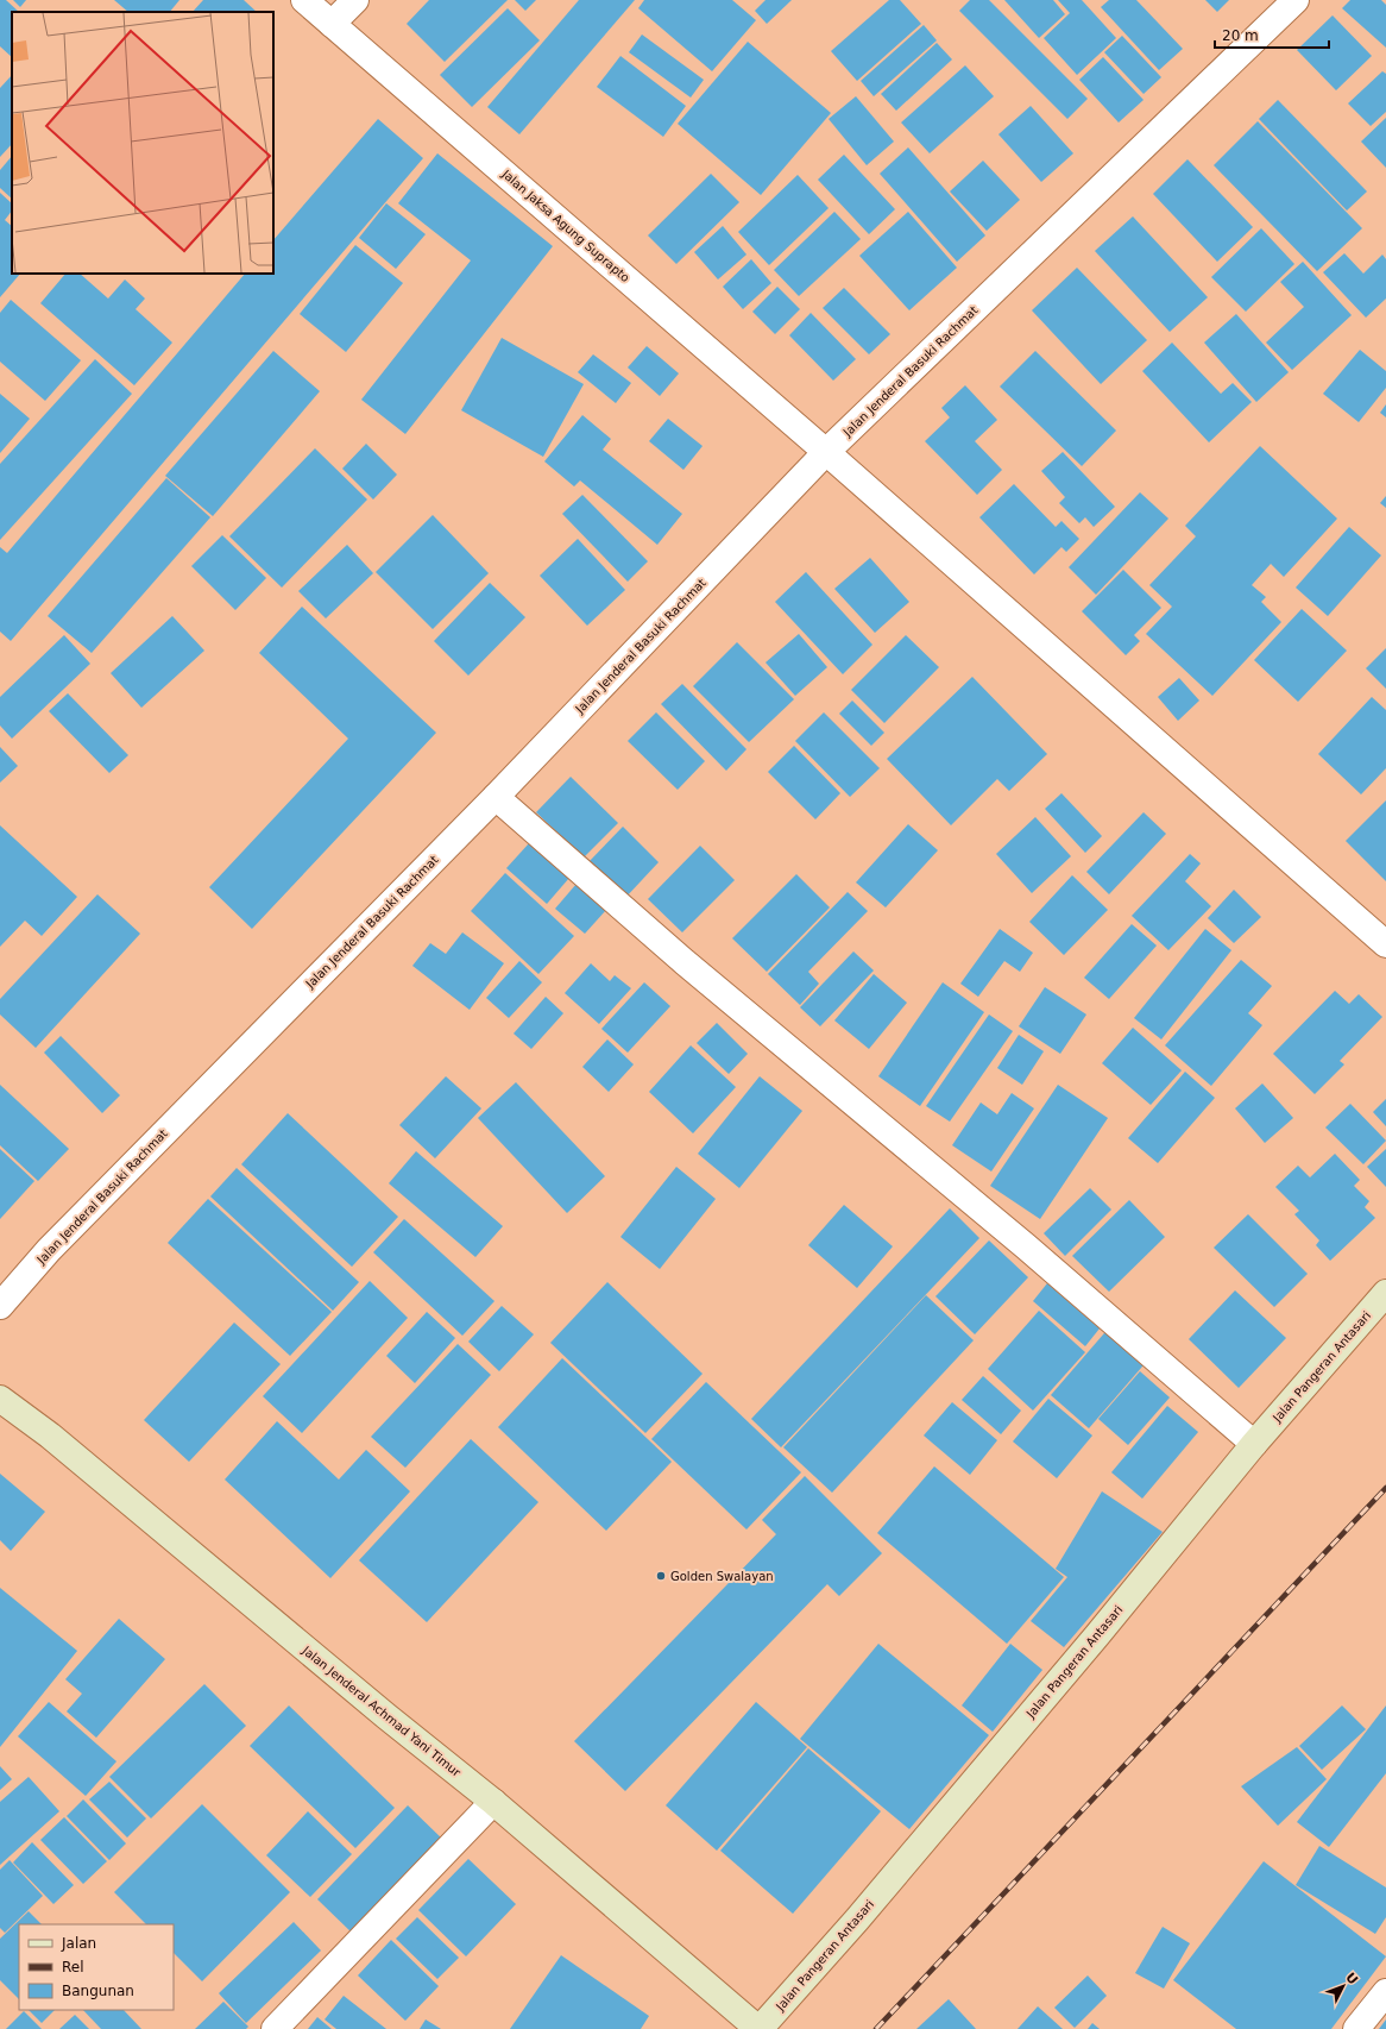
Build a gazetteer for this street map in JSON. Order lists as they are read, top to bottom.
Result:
{
  "streets": {
    "main road": ["Jalan Pangeran Antasari", "Jalan Jenderal Achmad Yani Timur"],
    "street": ["Jalan Jaksa Agung Suprapto", "Jalan Jenderal Basuki Rachmat"]
  },
  "crossings": [
    ["Jalan Jaksa Agung Suprapto", "Jalan Jenderal Basuki Rachmat"],
    ["Jalan Pangeran Antasari", "Jalan Jenderal Achmad Yani Timur"]
  ],
  "places": ["Golden Swalayan"],
  "legend": ["Jalan", "Rel", "Bangunan"],
  "scale_bar": "20 m",
  "north": "top right"
}
